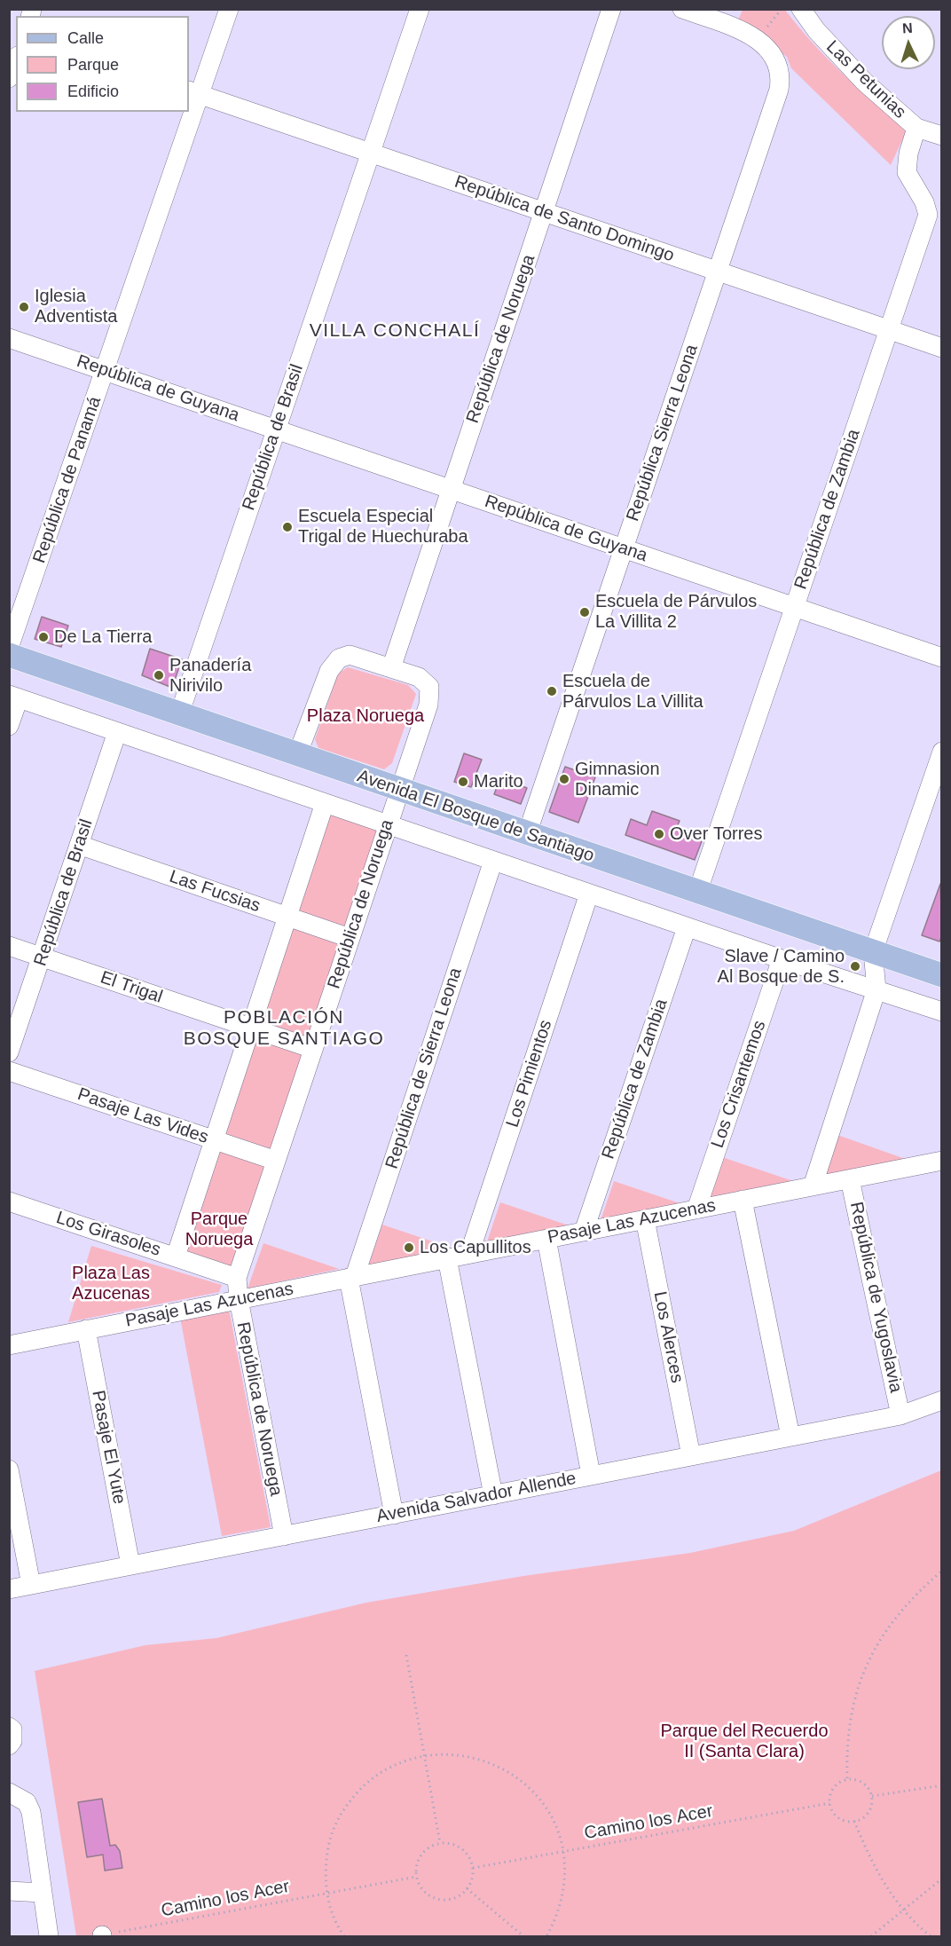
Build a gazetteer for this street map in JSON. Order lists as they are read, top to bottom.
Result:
{
  "streets": {
    "main road": ["Avenida El Bosque de Santiago"],
    "street": [
      "Las Petunias",
      "República de Santo Domingo",
      "República de Noruega",
      "República de Guyana",
      "República Sierra Leona",
      "República de Brasil",
      "República de Panamá",
      "República de Zambia",
      "Las Fucsias",
      "El Trigal",
      "República de Sierra Leona",
      "Los Pimientos",
      "Los Crisantemos",
      "Pasaje Las Vides",
      "Pasaje Las Azucenas",
      "Los Girasoles",
      "República de Yugoslavia",
      "Los Alerces",
      "Pasaje El Yute",
      "Avenida Salvador Allende"
    ],
    "path": ["Camino los Acer"]
  },
  "crossings": [
    ["Las Petunias", "República de Zambia"],
    ["República de Santo Domingo", "República de Noruega"],
    ["República de Santo Domingo", "República Sierra Leona"],
    ["República de Santo Domingo", "República de Brasil"],
    ["República de Santo Domingo", "República de Panamá"],
    ["República de Santo Domingo", "República de Zambia"],
    ["República de Noruega", "República de Guyana"],
    ["República de Noruega", "Avenida El Bosque de Santiago"],
    ["República de Noruega", "Las Fucsias"],
    ["República de Noruega", "El Trigal"],
    ["República de Noruega", "Pasaje Las Vides"],
    ["República de Noruega", "Pasaje Las Azucenas"],
    ["República de Noruega", "Los Girasoles"],
    ["República de Noruega", "Avenida Salvador Allende"],
    ["República de Guyana", "República Sierra Leona"],
    ["República de Guyana", "República de Brasil"],
    ["República de Guyana", "República de Panamá"],
    ["República de Guyana", "República de Zambia"],
    ["República Sierra Leona", "Avenida El Bosque de Santiago"],
    ["República de Brasil", "Avenida El Bosque de Santiago"],
    ["República de Brasil", "Las Fucsias"],
    ["República de Brasil", "El Trigal"],
    ["República de Zambia", "Avenida El Bosque de Santiago"],
    ["República de Zambia", "Pasaje Las Azucenas"],
    ["Avenida El Bosque de Santiago", "República de Sierra Leona"],
    ["Avenida El Bosque de Santiago", "Los Pimientos"],
    ["Avenida El Bosque de Santiago", "Los Crisantemos"],
    ["República de Sierra Leona", "Pasaje Las Azucenas"],
    ["República de Sierra Leona", "Avenida Salvador Allende"],
    ["Los Pimientos", "Pasaje Las Azucenas"],
    ["Los Crisantemos", "Pasaje Las Azucenas"],
    ["Pasaje Las Azucenas", "República de Yugoslavia"],
    ["Pasaje Las Azucenas", "Los Alerces"],
    ["Pasaje Las Azucenas", "Pasaje El Yute"],
    ["República de Yugoslavia", "Avenida Salvador Allende"],
    ["Los Alerces", "Avenida Salvador Allende"],
    ["Pasaje El Yute", "Avenida Salvador Allende"]
  ],
  "districts": ["VILLA CONCHALÍ", "POBLACIÓN BOSQUE SANTIAGO"],
  "parks": [
    "Plaza Noruega",
    "Parque Noruega",
    "Plaza Las Azucenas",
    "Parque del Recuerdo II (Santa Clara)"
  ],
  "places": [
    "Iglesia Adventista",
    "Escuela Especial Trigal de Huechuraba",
    "Escuela de Párvulos La Villita 2",
    "De La Tierra",
    "Panadería Nirivilo",
    "Escuela de Párvulos La Villita",
    "Gimnasion Dinamic",
    "Marito",
    "Over Torres",
    "Slave / Camino Al Bosque de S.",
    "Los Capullitos"
  ],
  "legend": ["Calle", "Parque", "Edificio"],
  "north": "top"
}
